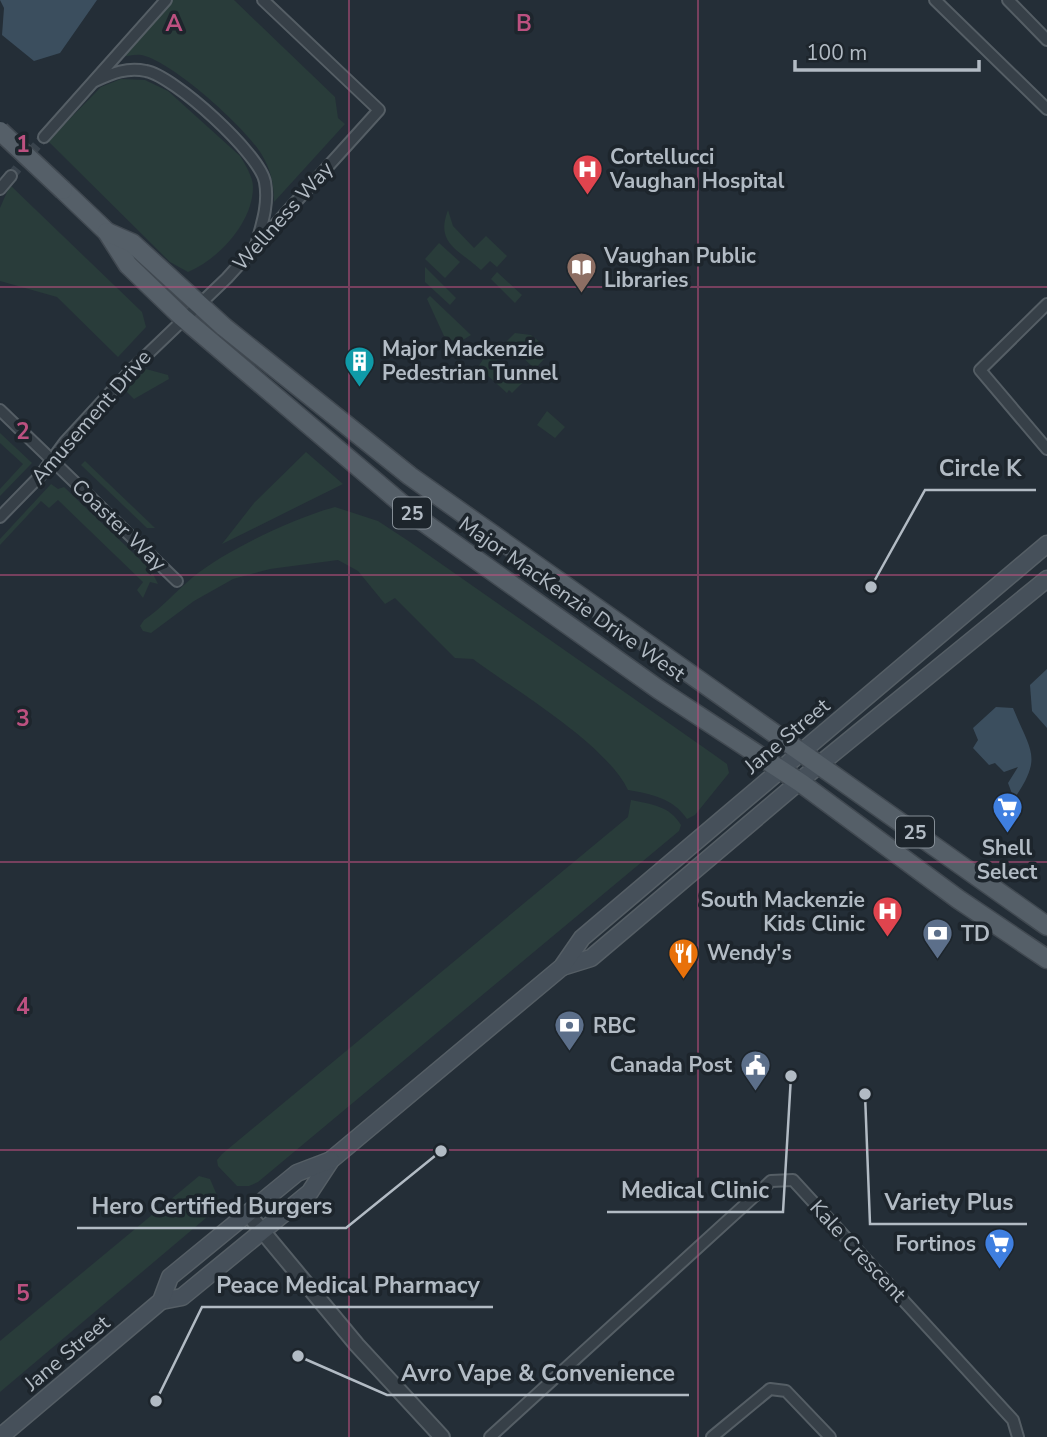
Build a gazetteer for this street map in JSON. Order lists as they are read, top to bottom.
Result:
{
  "streets": {
    "main road": ["25", "Major MacKenzie Drive West", "Jane Street"],
    "street": [
      "Wellness Way",
      "Amusement Drive",
      "Coaster Way",
      "Kale Crescent"
    ]
  },
  "crossings": [
    ["Wellness Way", "Amusement Drive"],
    ["Wellness Way", "Major MacKenzie Drive West"],
    ["Amusement Drive", "Coaster Way"],
    ["Amusement Drive", "Major MacKenzie Drive West"],
    ["Major MacKenzie Drive West", "Jane Street"]
  ],
  "places": {
    "hospital": ["Cortellucci Vaughan Hospital", "South Mackenzie Kids Clinic"],
    "library": ["Vaughan Public Libraries"],
    "building": ["Major Mackenzie Pedestrian Tunnel"],
    "other": [
      "Circle K",
      "Medical Clinic",
      "Variety Plus",
      "Hero Certified Burgers",
      "Avro Vape & Convenience",
      "Peace Medical Pharmacy"
    ],
    "supermarket": ["Shell Select", "Fortinos"],
    "bank": ["TD", "RBC"],
    "restaurant": ["Wendy's"],
    "public building": ["Canada Post"]
  },
  "scale_bar": "100 m",
  "grid": {
    "columns": ["A", "B"],
    "rows": [
      "1",
      "2",
      "3",
      "4",
      "5"
    ]
  }
}
